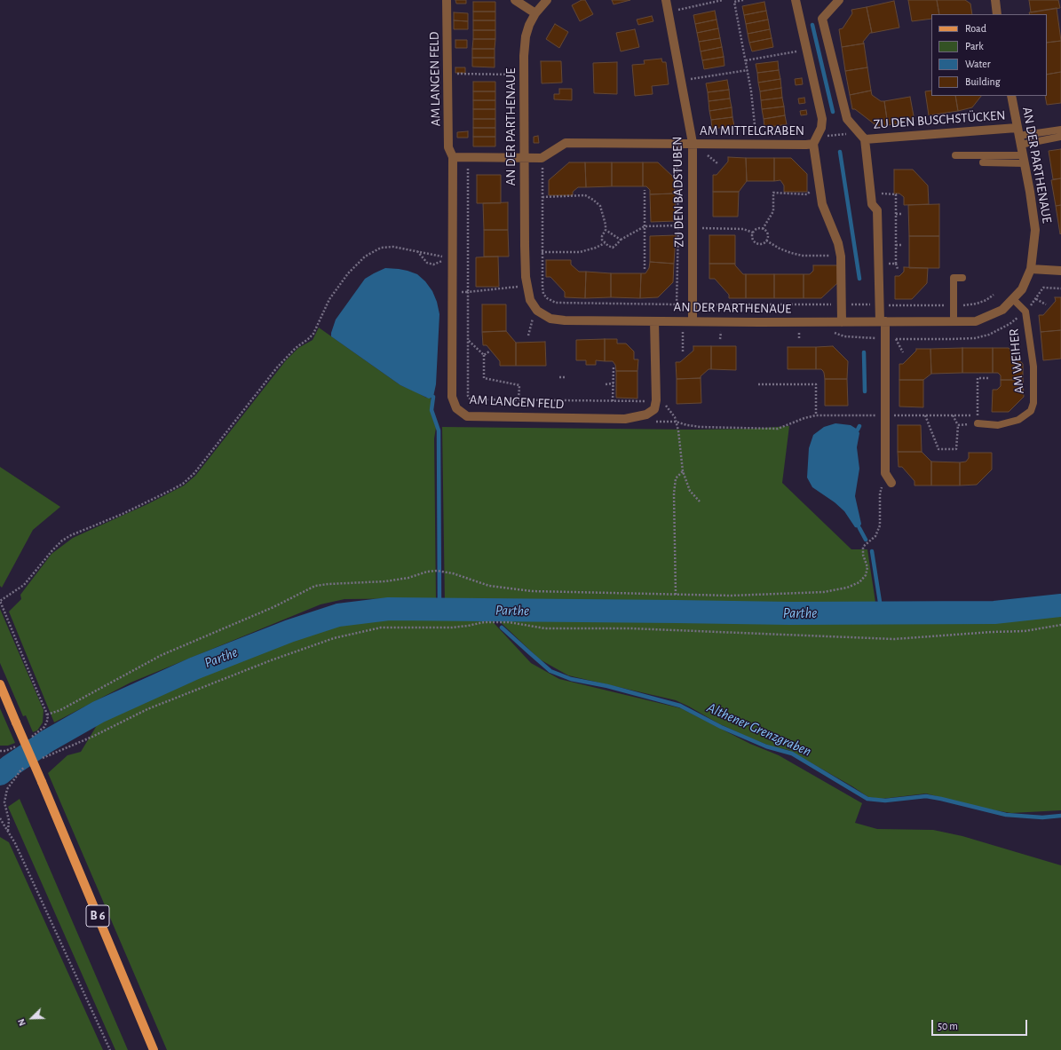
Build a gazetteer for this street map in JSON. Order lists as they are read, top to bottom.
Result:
{
  "streets": {
    "main road": ["B 6"],
    "street": [
      "AM LANGEN FELD",
      "ZU DEN BUSCHSTÜCKEN",
      "AN DER PARTHENAUE",
      "AM MITTELGRABEN",
      "ZU DEN BADSTUBEN"
    ],
    "lane": ["AM WEIHER"]
  },
  "crossings": [
    ["AM LANGEN FELD", "AN DER PARTHENAUE"],
    ["ZU DEN BUSCHSTÜCKEN", "AN DER PARTHENAUE"],
    ["AN DER PARTHENAUE", "ZU DEN BADSTUBEN"],
    ["AN DER PARTHENAUE", "AM WEIHER"],
    ["AM MITTELGRABEN", "ZU DEN BADSTUBEN"]
  ],
  "water": ["Parthe", "Althener Grenzgraben"],
  "legend": [
    "Road",
    "Park",
    "Water",
    "Building"
  ],
  "scale_bar": "50 m",
  "north": "bottom left"
}
